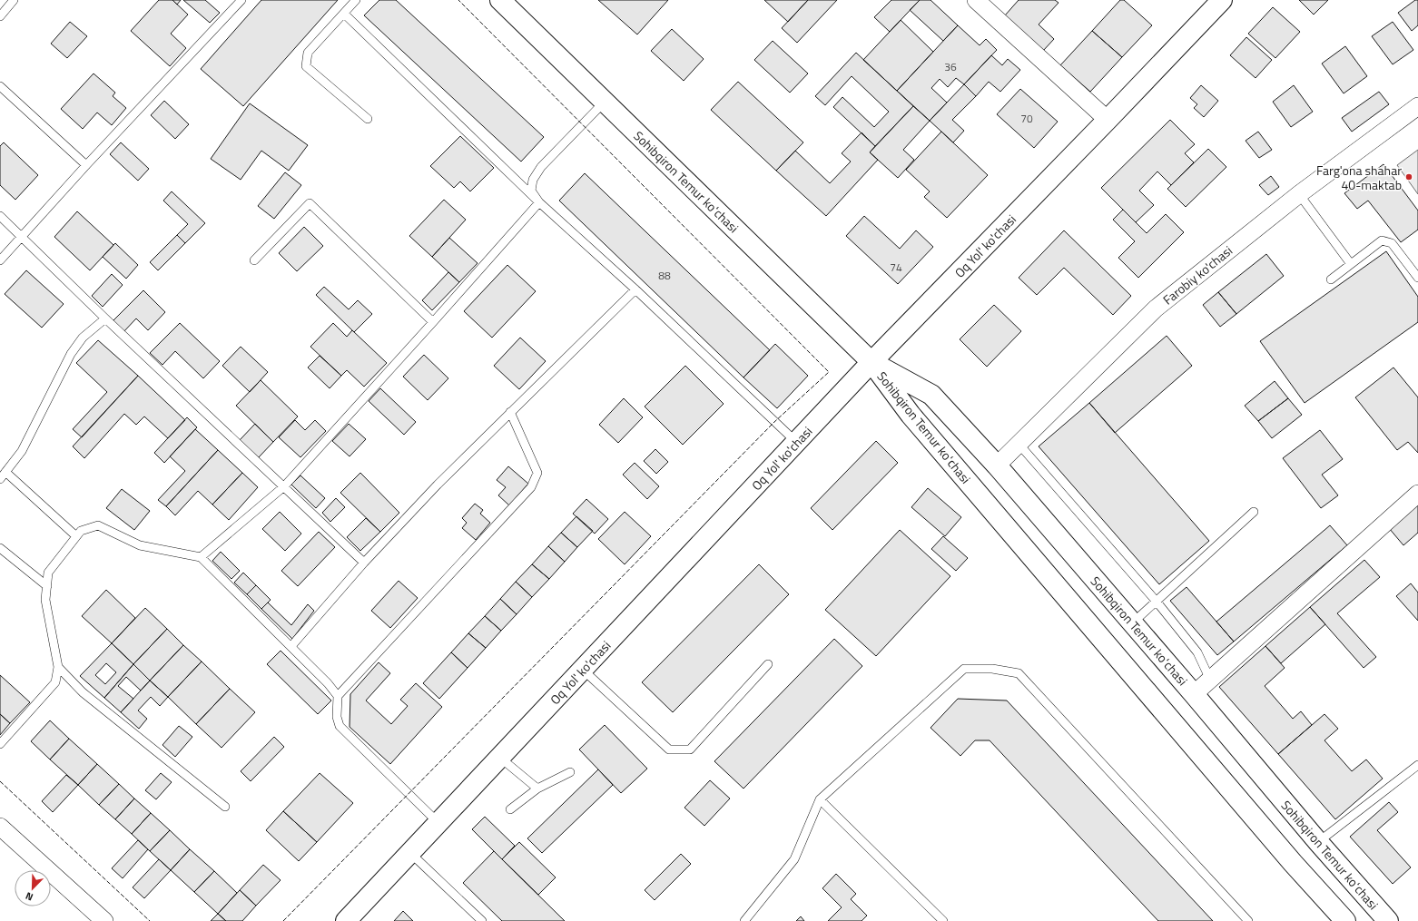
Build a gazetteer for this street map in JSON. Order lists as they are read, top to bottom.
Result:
{
  "streets": {
    "main road": ["Sohibqiron Temur koʻchasi", "Oq Yol' ko'chasi"],
    "street": ["Farobiy ko'chasi"]
  },
  "crossings": [
    ["Sohibqiron Temur koʻchasi", "Oq Yol' ko'chasi"],
    ["Sohibqiron Temur koʻchasi", "Farobiy ko'chasi"]
  ],
  "places": ["Farg'ona shahar 40-maktab"],
  "house_numbers": [
    "36",
    "70",
    "74",
    "88"
  ],
  "north": "bottom left"
}
